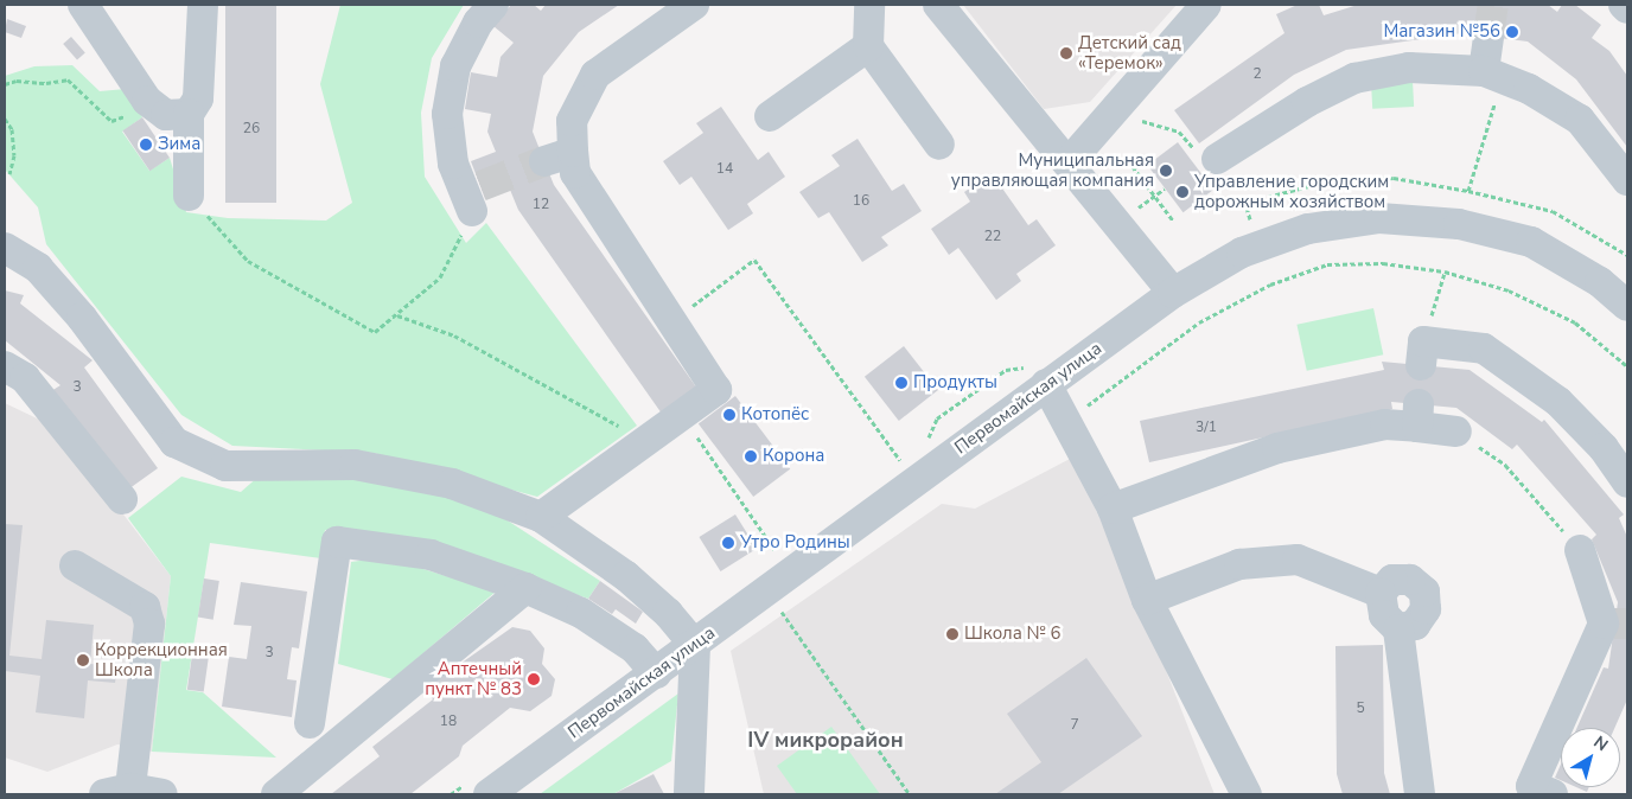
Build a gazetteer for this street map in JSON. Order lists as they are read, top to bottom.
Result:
{
  "streets": {
    "street": ["Первомайская улица"]
  },
  "districts": ["IV микрорайон"],
  "places": [
    "Магазин №56",
    "Детский сад «Теремок»",
    "Зима",
    "Муниципальная управляющая компания",
    "Управление городским дорожным хозяйством",
    "Продукты",
    "Котопёс",
    "Корона",
    "Утро Родины",
    "Школа № 6",
    "Коррекционная Школа",
    "Аптечный пункт № 83"
  ],
  "house_numbers": [
    "2",
    "26",
    "14",
    "16",
    "12",
    "22",
    "3",
    "3/1",
    "3",
    "5",
    "18",
    "7"
  ],
  "north": "top right"
}
